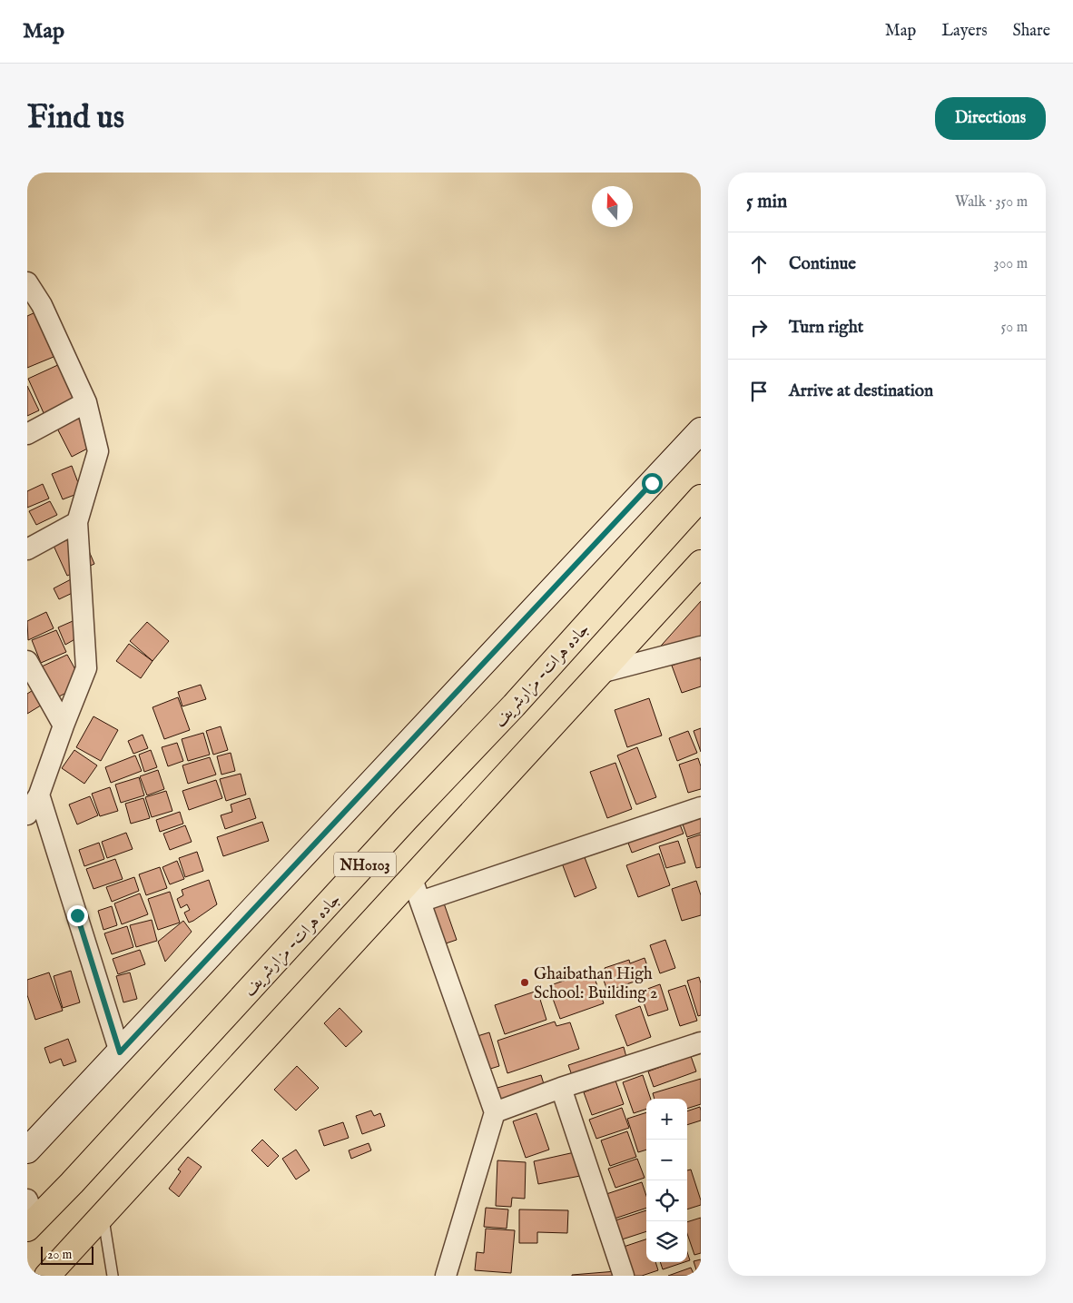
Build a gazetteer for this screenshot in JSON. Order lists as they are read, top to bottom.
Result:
{
  "streets": {
    "highway": ["جاده هرات- مزارشریف", "NH0103"]
  },
  "places": ["Ghaibathan High School: Building 2"],
  "scale_bar": "20 m",
  "north": "top",
  "page": {
    "header": "Map",
    "nav": ["Map", "Layers", "Share"],
    "buttons": "Directions",
    "title": "Find us",
    "heading": ["5 min", "Walk · 350 m"],
    "list": [
      ["Continue", "300 m"],
      ["Turn right", "50 m"],
      "Arrive at destination"
    ],
    "map_buttons": ["+", "−"],
    "scale": "20 m"
  }
}
